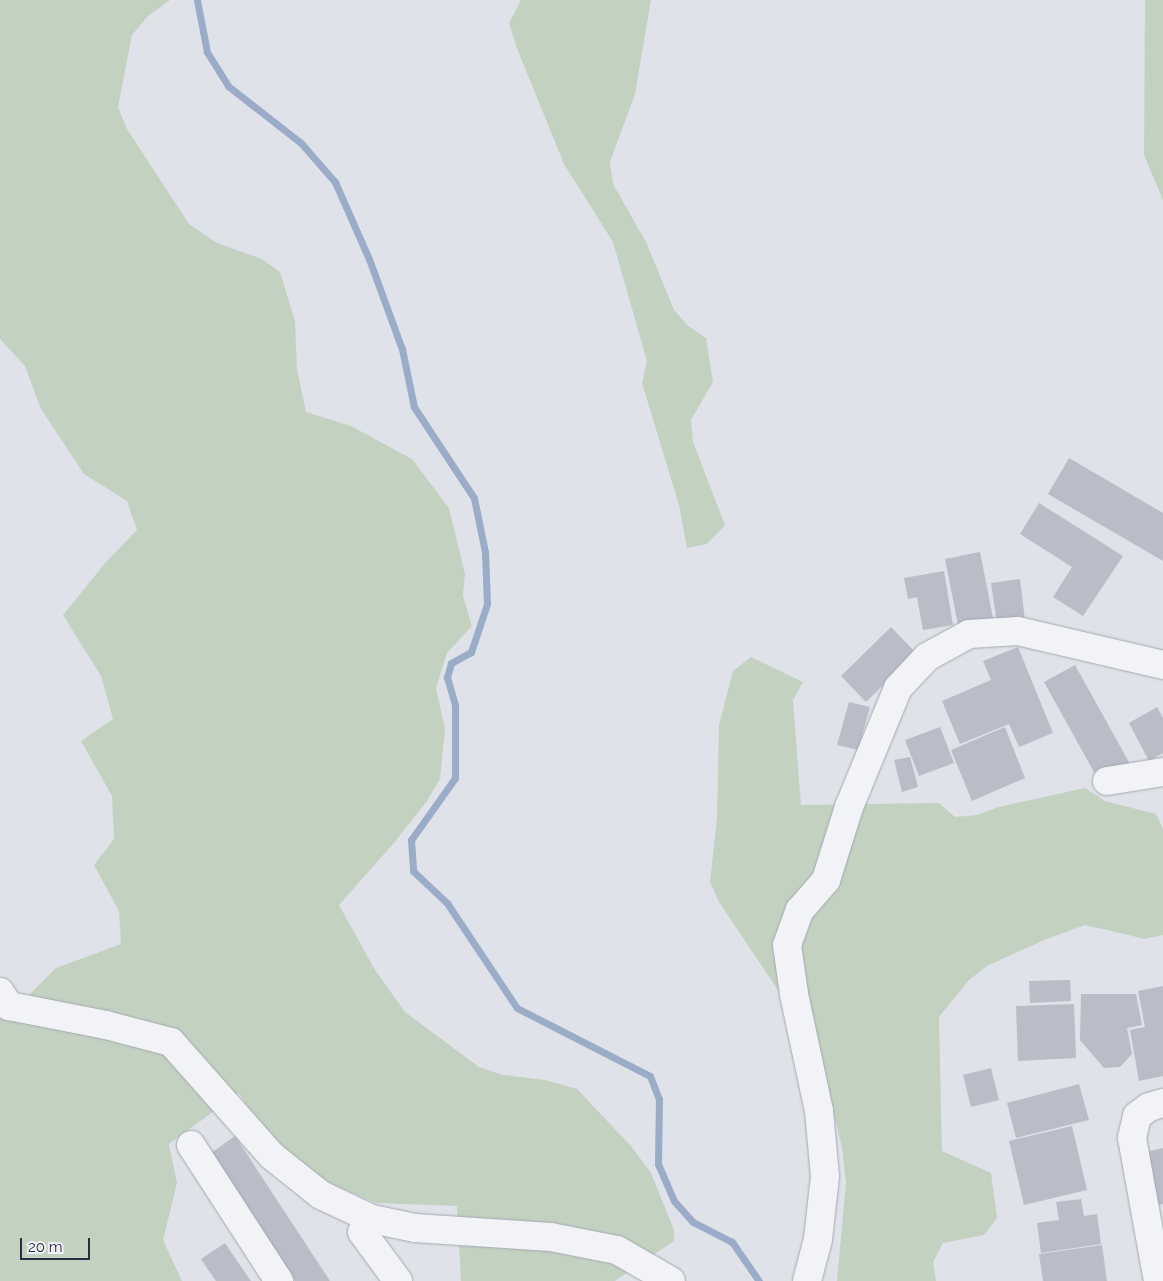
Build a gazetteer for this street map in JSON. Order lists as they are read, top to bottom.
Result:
{
  "scale_bar": "20 m"
}
